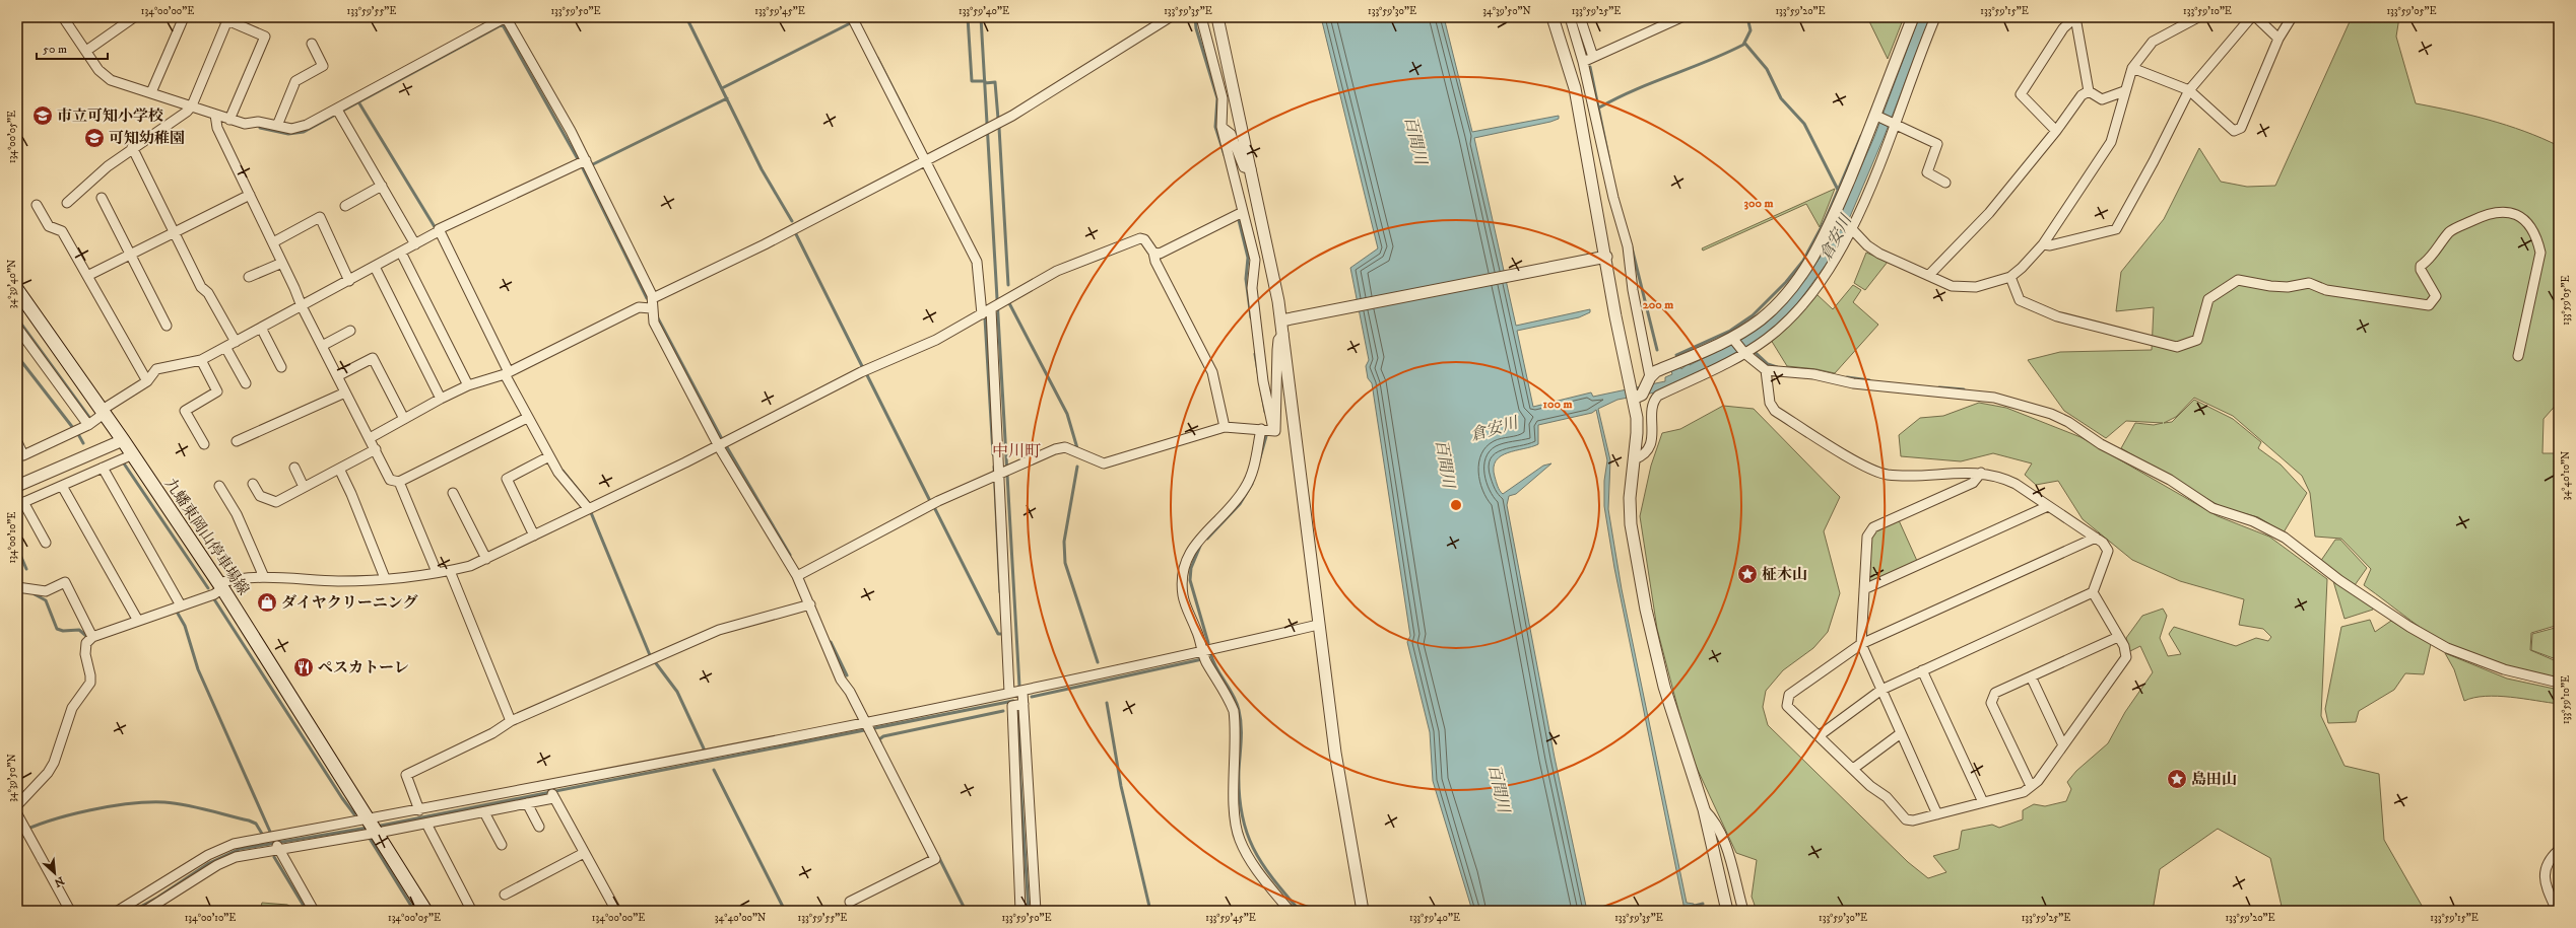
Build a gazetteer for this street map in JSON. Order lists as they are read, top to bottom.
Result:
{
  "streets": {
    "main road": ["九蟠東岡山停車場線"]
  },
  "districts": ["中川町"],
  "water": ["百間川", "倉安川"],
  "places": {
    "school or university": ["市立可知小学校", "可知幼稚園"],
    "place": ["柾木山", "島田山"],
    "shop": ["ダイヤクリーニング"],
    "restaurant": ["ペスカトーレ"]
  },
  "scale_bar": "50 m",
  "north": "bottom right",
  "coordinates": [
    "134°00'00\"E",
    "133°59'55\"E",
    "133°59'50\"E",
    "133°59'45\"E",
    "133°59'40\"E",
    "133°59'35\"E",
    "133°59'30\"E",
    "34°39'50\"N",
    "133°59'25\"E",
    "133°59'20\"E",
    "133°59'15\"E",
    "133°59'10\"E",
    "133°59'05\"E",
    "134°00'05\"E",
    "34°39'40\"N",
    "34°40'10\"N",
    "134°00'10\"E",
    "34°40'00\"N"
  ],
  "rings": ["300 m", "200 m", "100 m"]
}
